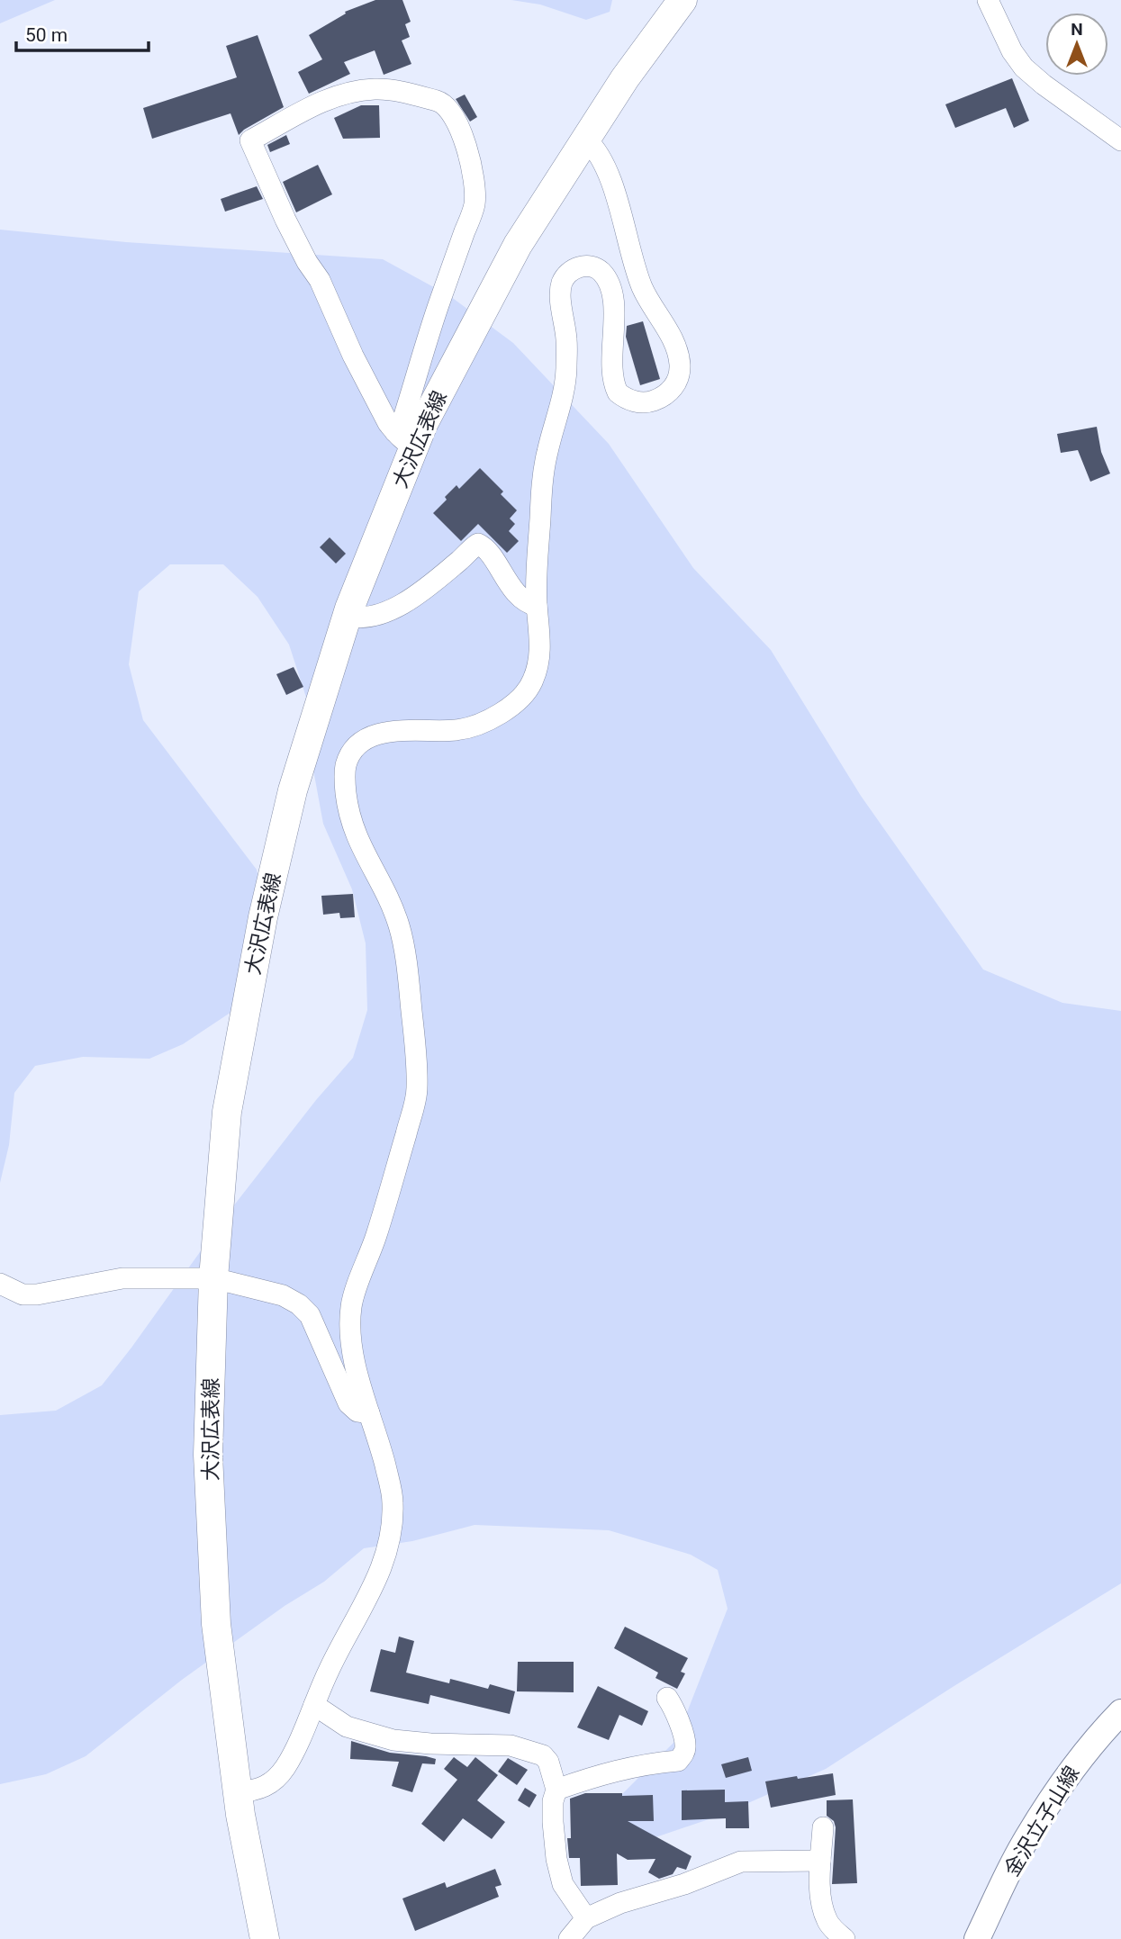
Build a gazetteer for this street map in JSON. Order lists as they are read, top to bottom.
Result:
{
  "streets": {
    "main road": ["大沢広表線"],
    "street": ["金沢立子山線"]
  },
  "scale_bar": "50 m",
  "north": "top"
}
